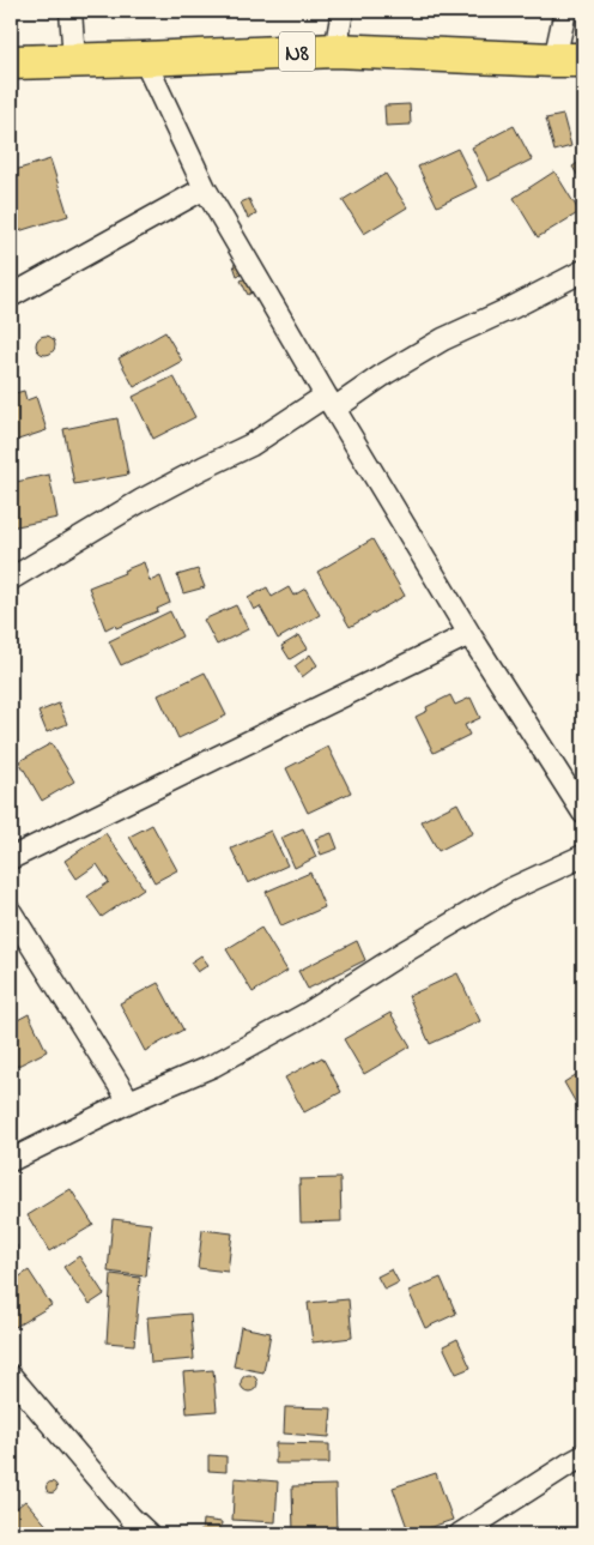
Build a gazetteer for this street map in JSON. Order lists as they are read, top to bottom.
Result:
{
  "streets": {
    "main road": ["N8"]
  }
}
